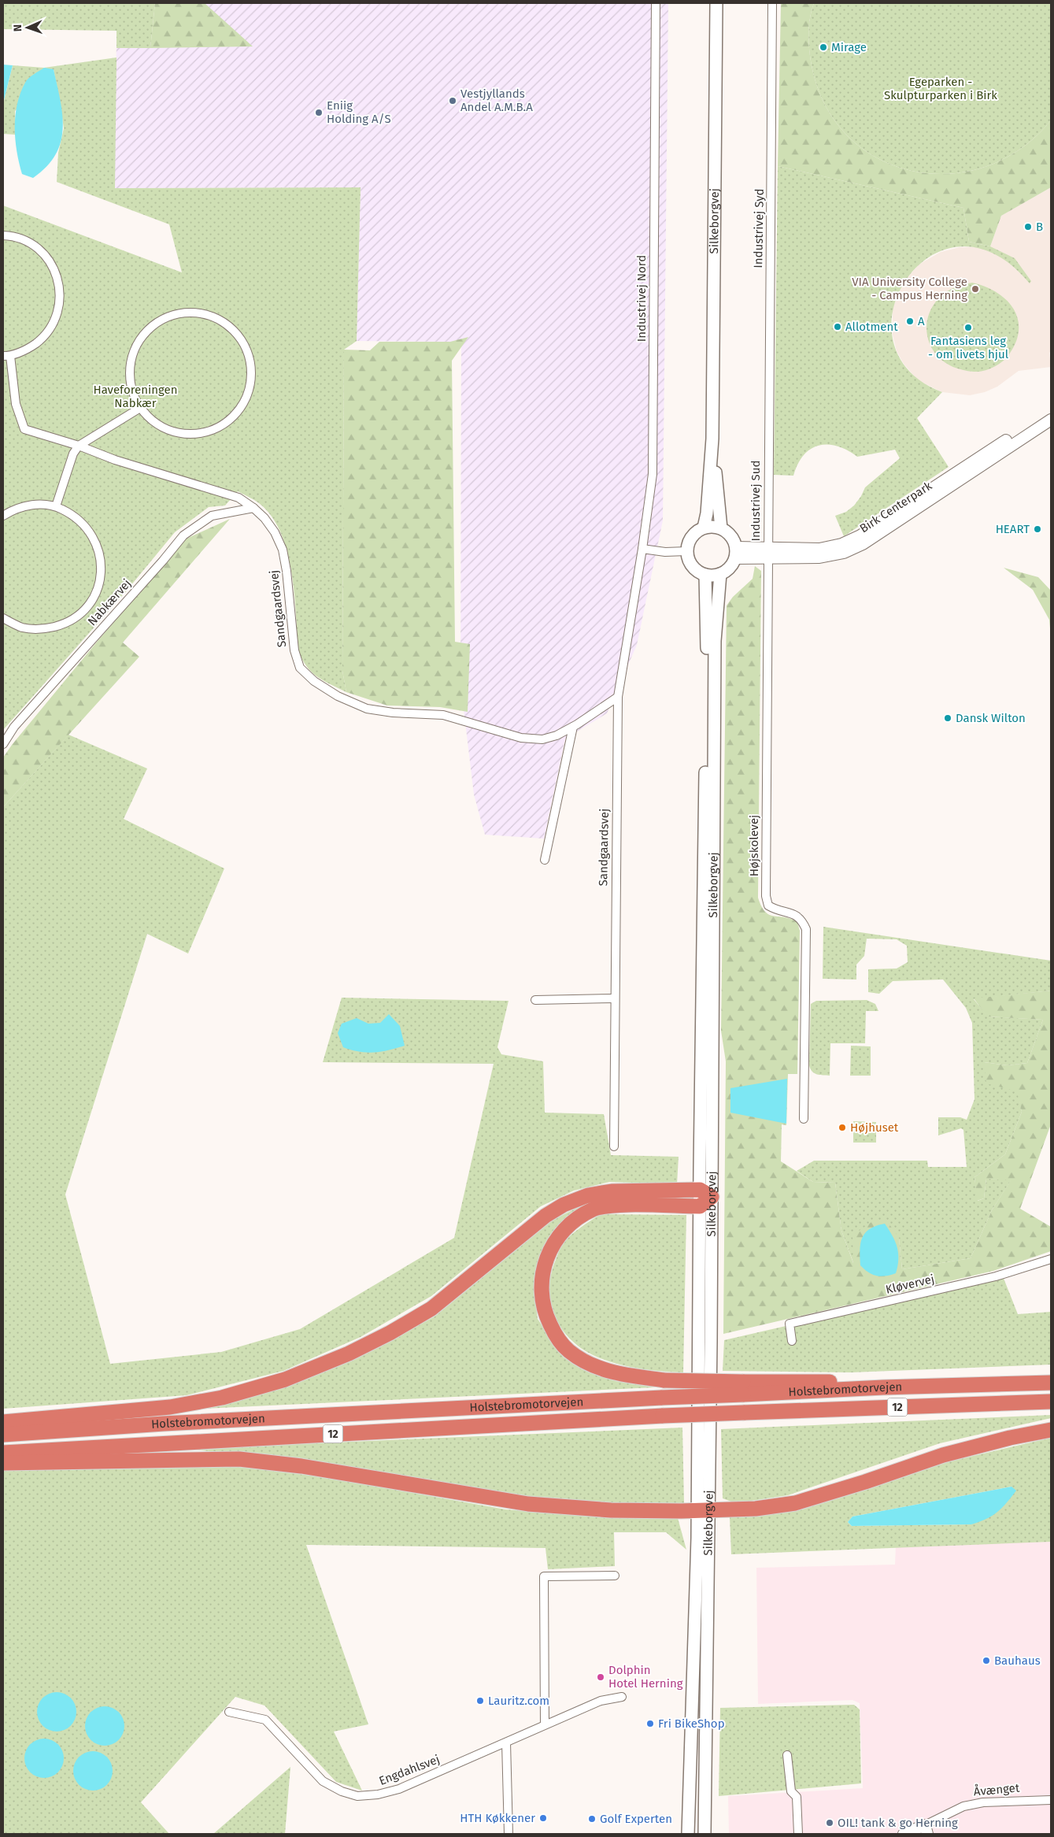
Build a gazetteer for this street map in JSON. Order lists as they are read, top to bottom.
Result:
{
  "streets": {
    "highway": ["Holstebromotorvejen", "12"],
    "main road": ["Silkeborgvej"],
    "street": [
      "Industrivej Syd",
      "Industrivej Nord",
      "Industrivej Sud",
      "Birk Centerpark",
      "Nabkærvej",
      "Sandgaardsvej",
      "Højskolevej",
      "Kløvervej",
      "Engdahlsvej",
      "Åvænget"
    ]
  },
  "crossings": [
    ["Silkeborgvej", "Birk Centerpark"],
    ["Industrivej Syd", "Industrivej Sud"],
    ["Industrivej Nord", "Sandgaardsvej"],
    ["Industrivej Sud", "Birk Centerpark"],
    ["Industrivej Sud", "Højskolevej"],
    ["Birk Centerpark", "Højskolevej"],
    ["Nabkærvej", "Sandgaardsvej"]
  ],
  "parks": ["Egeparken - Skulpturparken i Birk", "Haveforeningen Nabkær"],
  "places": [
    "Mirage",
    "Vestjyllands Andel A.M.B.A",
    "Eniig Holding A/S",
    "B",
    "VIA University College - Campus Herning",
    "A",
    "Allotment",
    "Fantasiens leg - om livets hjul",
    "HEART",
    "Dansk Wilton",
    "Højhuset",
    "Bauhaus",
    "Dolphin Hotel Herning",
    "Lauritz.com",
    "Fri BikeShop",
    "HTH Køkkener",
    "Golf Experten",
    "OIL! tank & go Herning"
  ],
  "north": "left"
}
